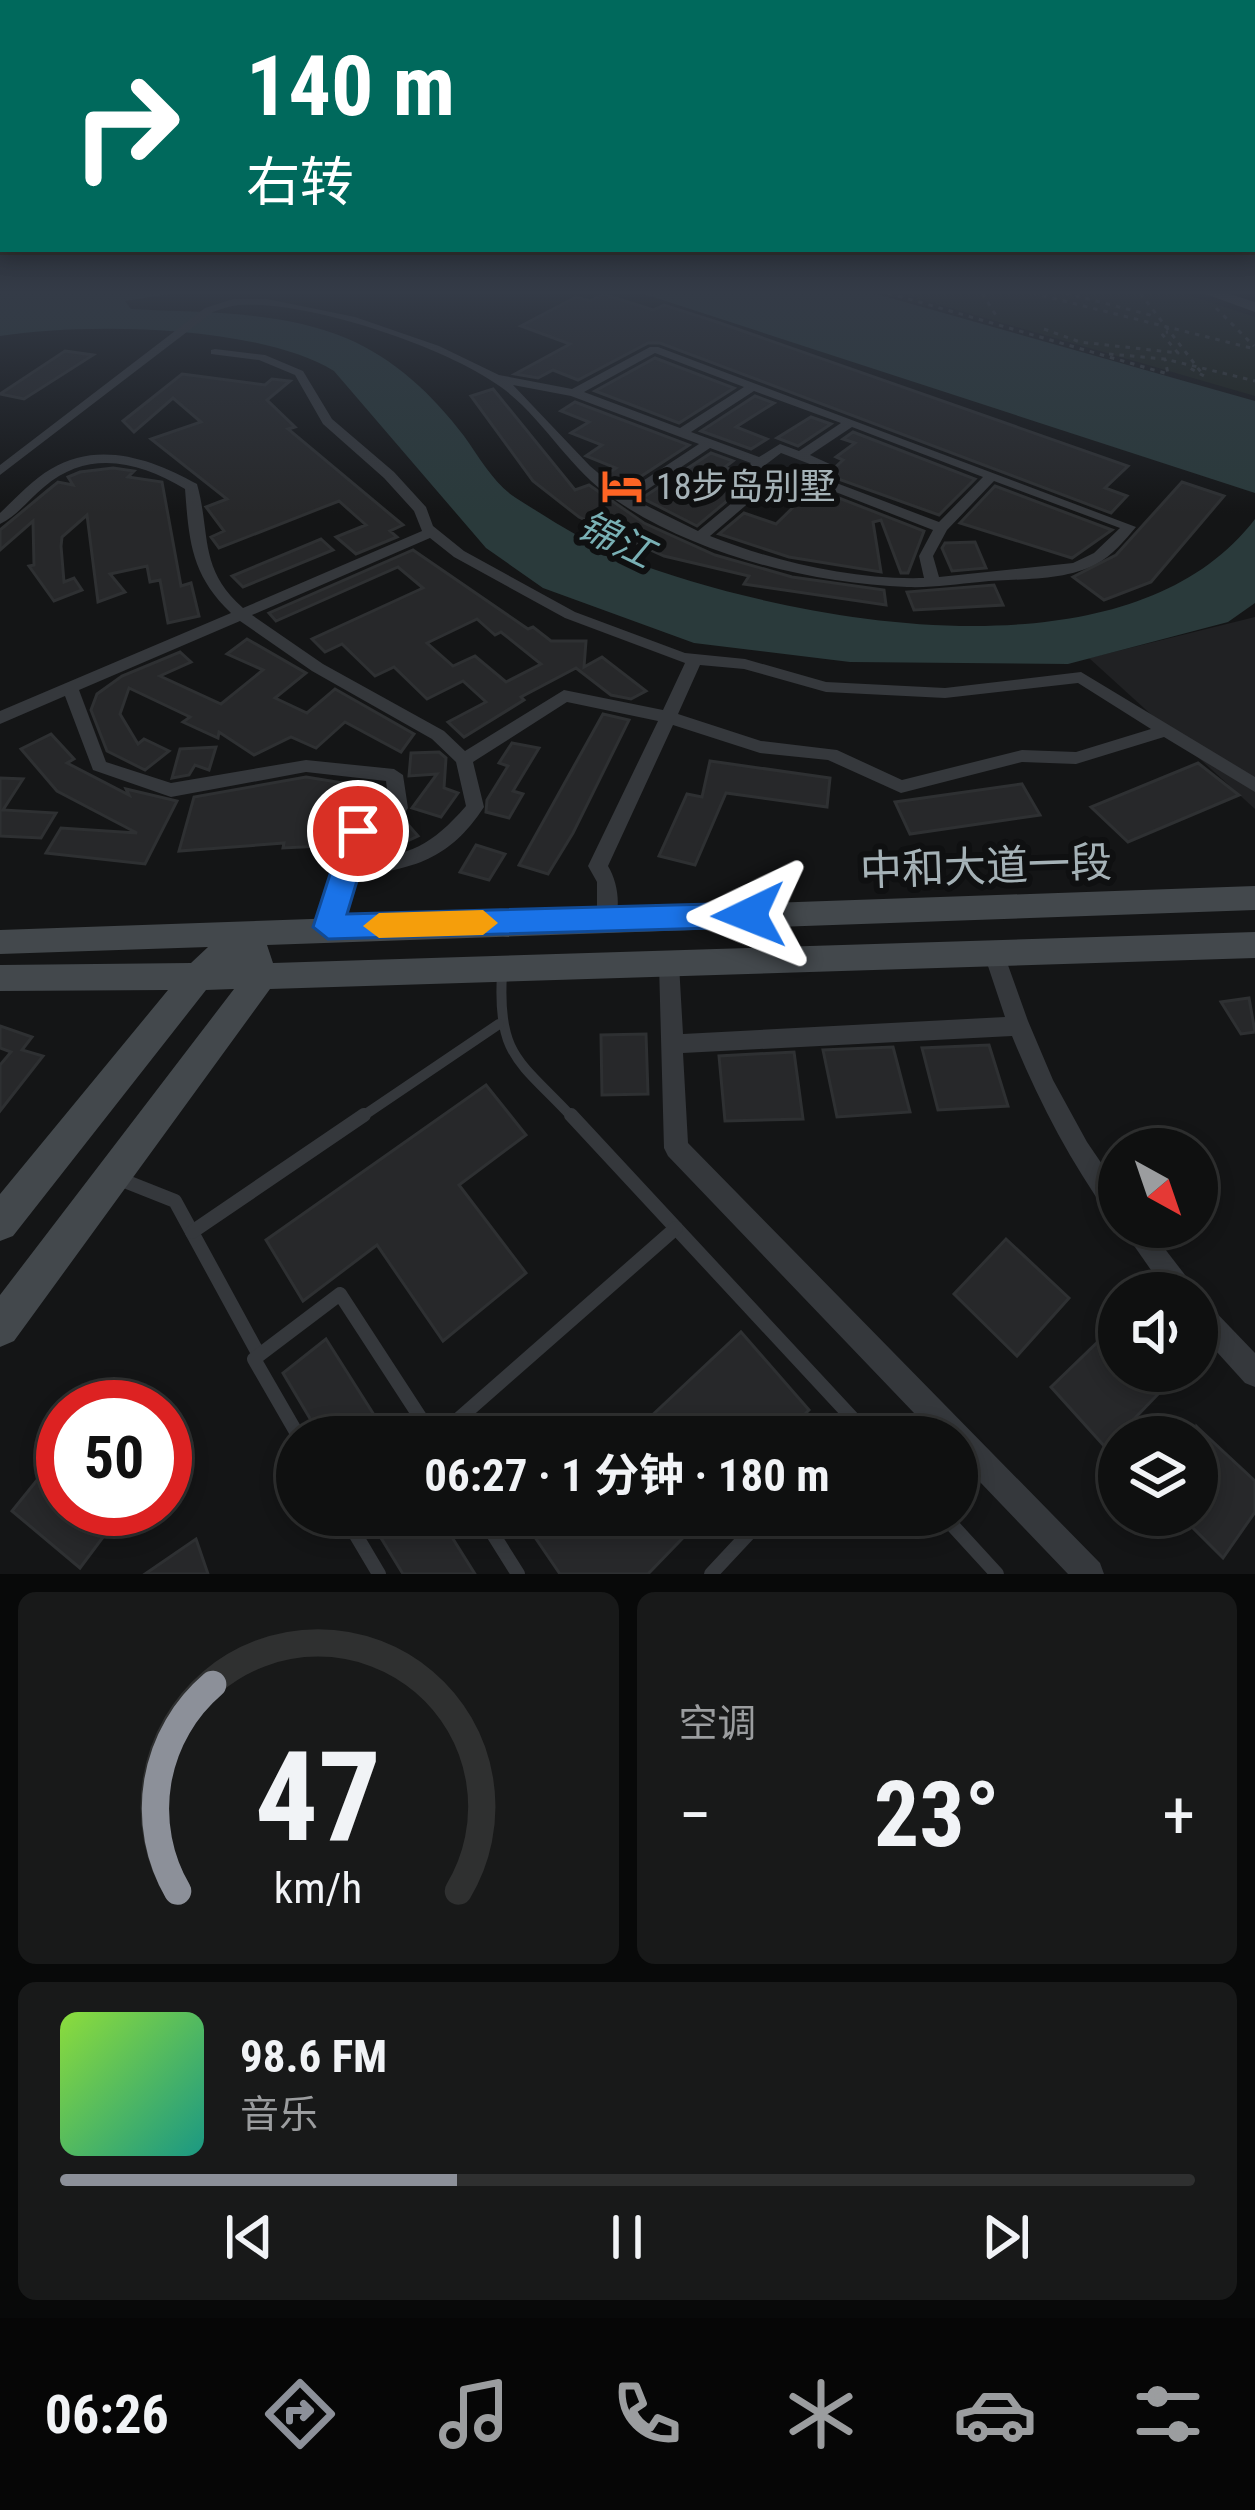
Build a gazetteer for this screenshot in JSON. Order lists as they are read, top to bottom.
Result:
{
  "streets": {
    "main road": ["中和大道一段"]
  },
  "water": ["锦江"],
  "places": {
    "hotel": ["18步岛别墅"]
  },
  "north": "bottom right",
  "page": {
    "turn": ["140 m", "右转"],
    "limit": "50",
    "trip": "06:27 · 1 分钟 · 180 m",
    "tile": "空调",
    "heat": ["−", "23°", "+"],
    "song": ["98.6 FM", "音乐"],
    "tabs": "06:26",
    "gauge": ["47", "km/h"]
  }
}
